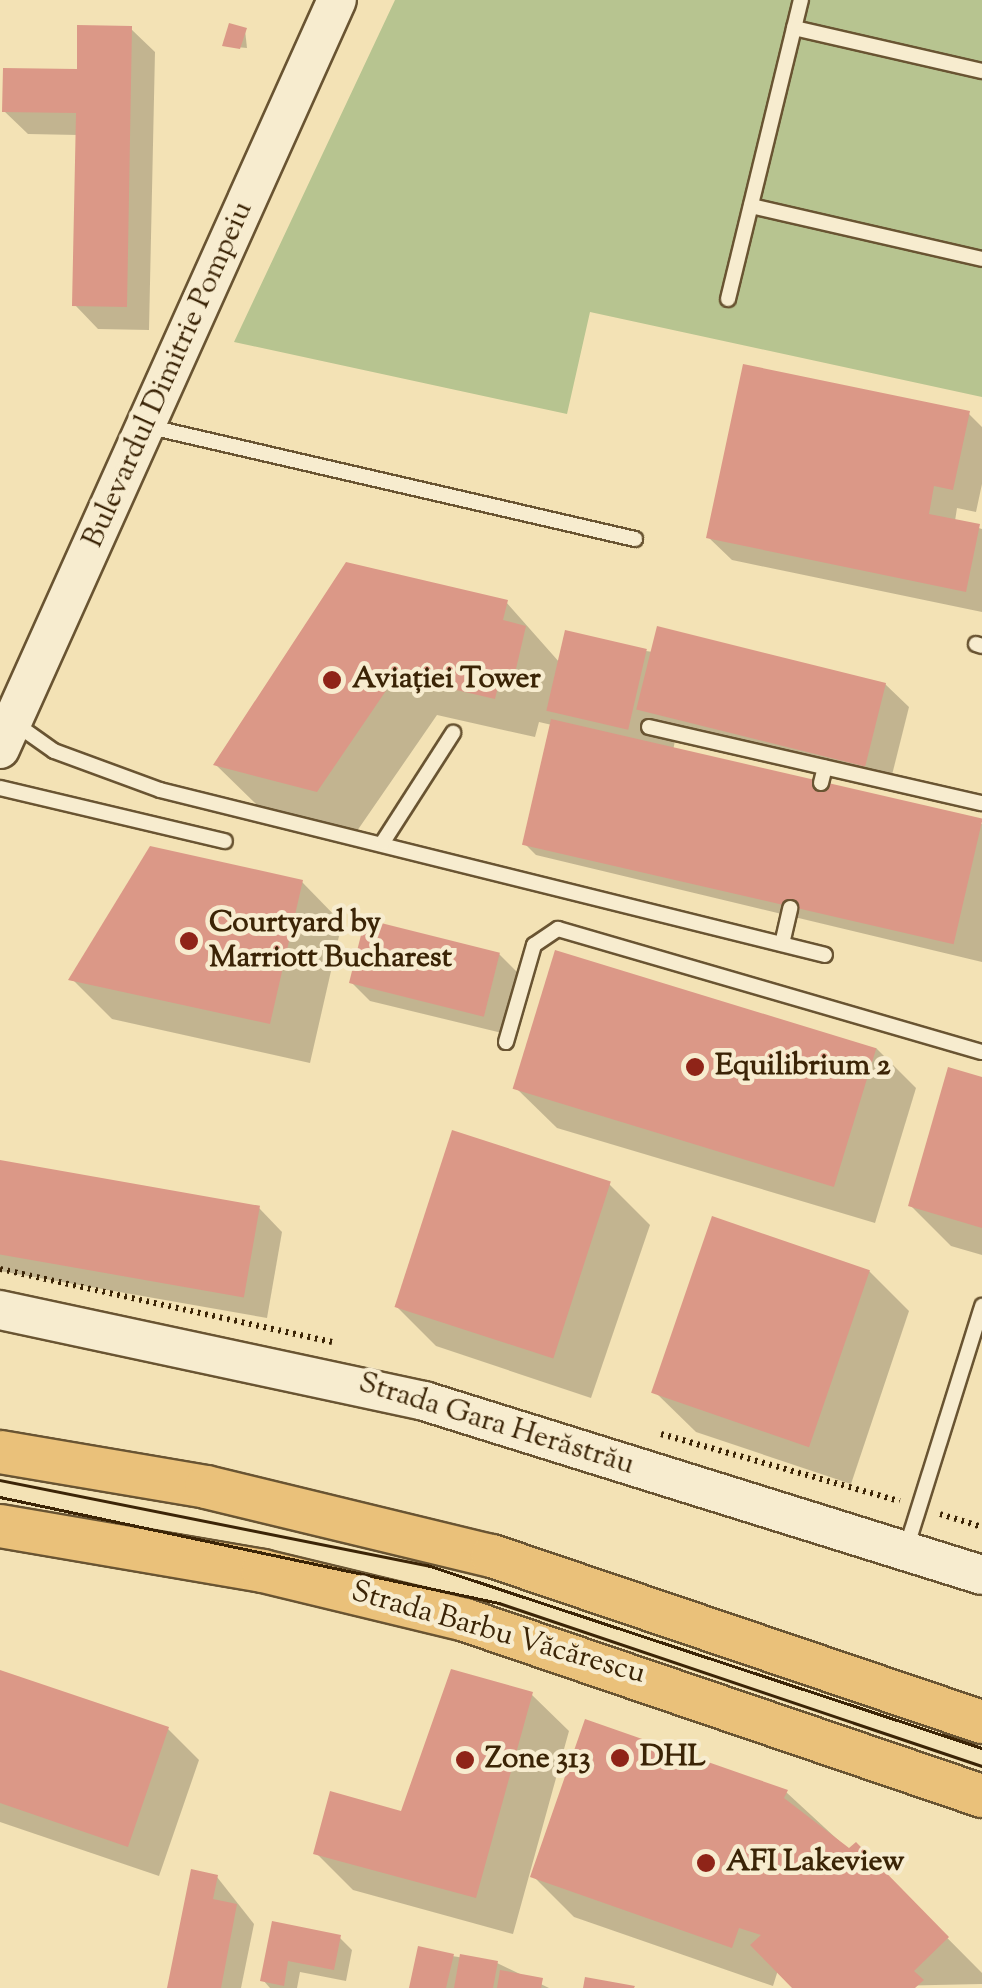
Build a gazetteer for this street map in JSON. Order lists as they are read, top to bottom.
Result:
{
  "streets": {
    "main road": ["Strada Barbu Văcărescu"],
    "street": ["Bulevardul Dimitrie Pompeiu", "Strada Gara Herăstrău"]
  },
  "places": [
    "Aviației Tower",
    "Courtyard by Marriott Bucharest",
    "Equilibrium 2",
    "DHL",
    "Zone 313",
    "AFI Lakeview"
  ]
}
